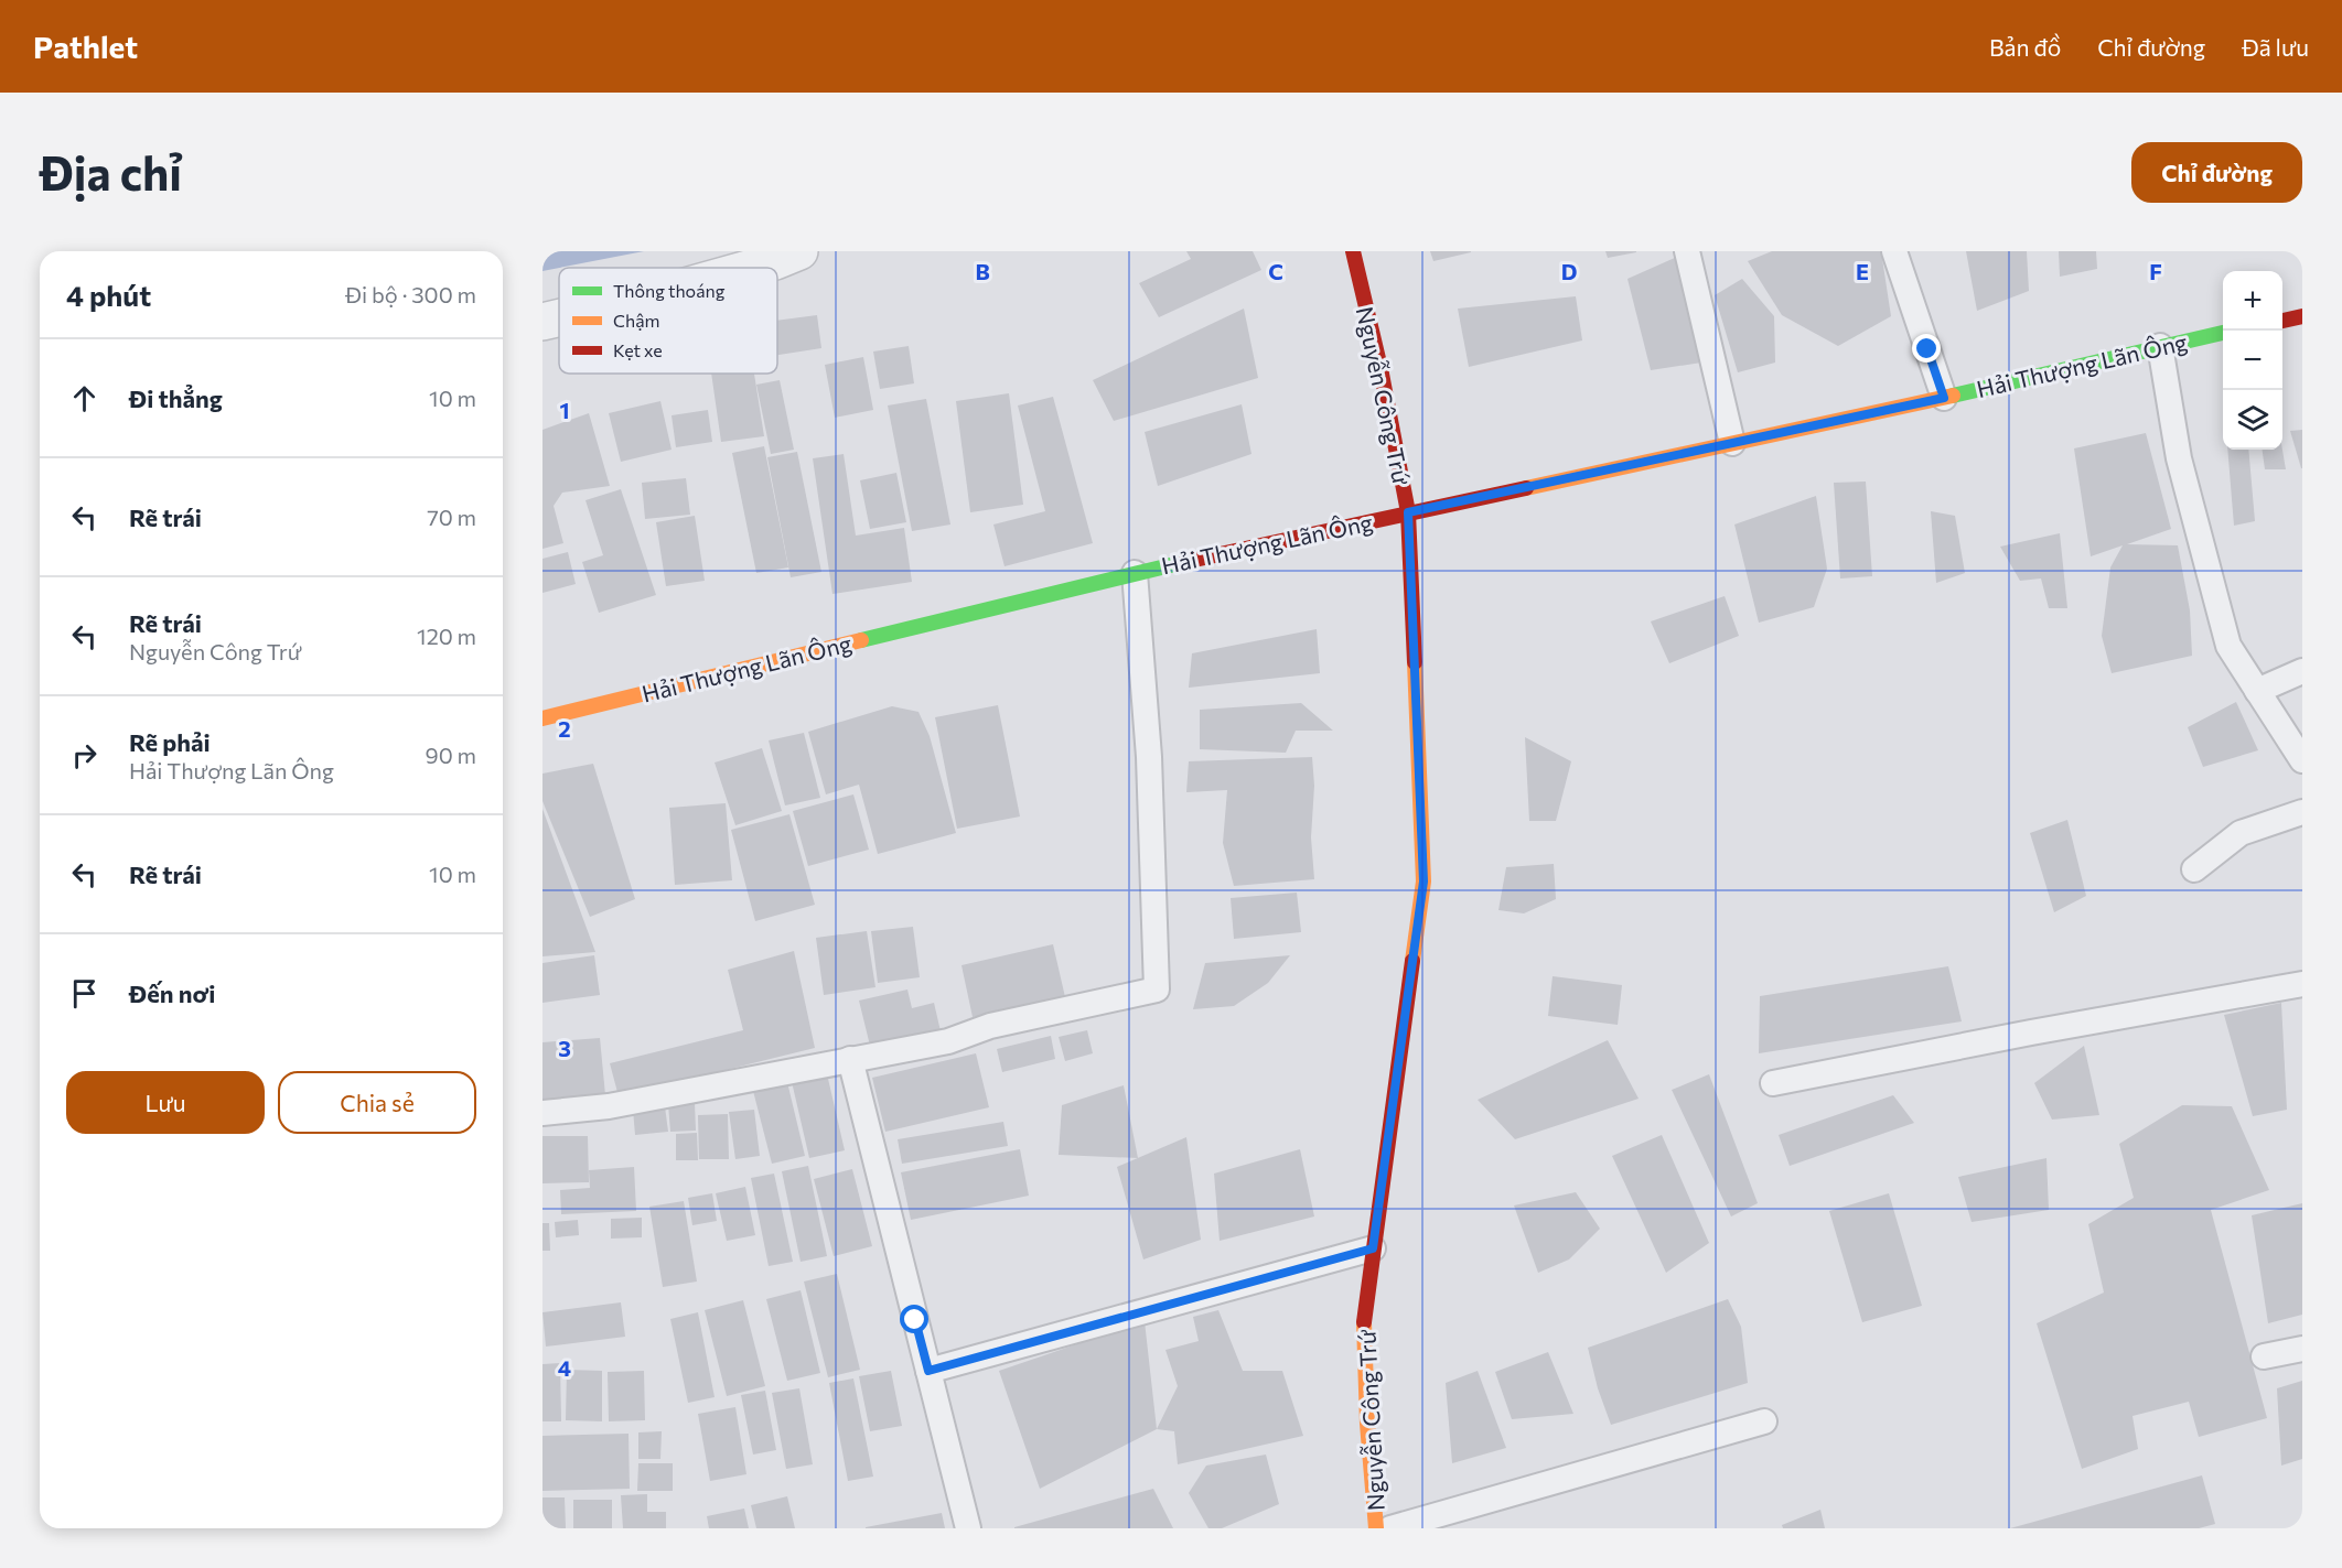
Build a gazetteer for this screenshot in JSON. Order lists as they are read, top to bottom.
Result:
{
  "streets": {
    "street": ["Hải Thượng Lãn Ông", "Nguyễn Công Trứ"]
  },
  "crossings": [
    ["Hải Thượng Lãn Ông", "Nguyễn Công Trứ"]
  ],
  "legend": ["Thông thoáng", "Chậm", "Kẹt xe"],
  "page": {
    "header": "Pathlet",
    "nav": ["Bản đồ", "Chỉ đường", "Đã lưu"],
    "buttons": [
      "Chỉ đường",
      ["Lưu", "Chia sẻ"]
    ],
    "title": "Địa chỉ",
    "heading": ["4 phút", "Đi bộ · 300 m"],
    "map_buttons": ["+", "−"],
    "list": [
      ["Đi thẳng", "10 m"],
      ["Rẽ trái", "70 m"],
      ["Rẽ trái", "Nguyễn Công Trứ", "120 m"],
      ["Rẽ phải", "Hải Thượng Lãn Ông", "90 m"],
      ["Rẽ trái", "10 m"],
      "Đến nơi"
    ]
  },
  "grid": {
    "columns": [
      "B",
      "C",
      "D",
      "E",
      "F"
    ],
    "rows": [
      "1",
      "2",
      "3",
      "4"
    ]
  }
}
